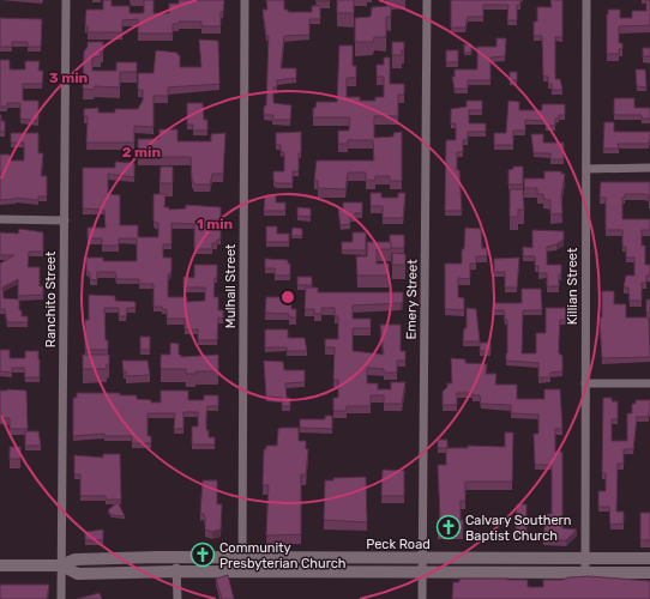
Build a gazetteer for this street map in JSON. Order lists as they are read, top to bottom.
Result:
{
  "streets": {
    "main road": ["Peck Road"],
    "street": [
      "Mulhall Street",
      "Killian Street",
      "Ranchito Street",
      "Emery Street"
    ]
  },
  "crossings": [
    ["Mulhall Street", "Peck Road"],
    ["Killian Street", "Peck Road"],
    ["Ranchito Street", "Peck Road"],
    ["Emery Street", "Peck Road"]
  ],
  "places": {
    "church": ["Calvary Southern Baptist Church", "Community Presbyterian Church"]
  },
  "rings": ["3 min", "2 min", "1 min"]
}
